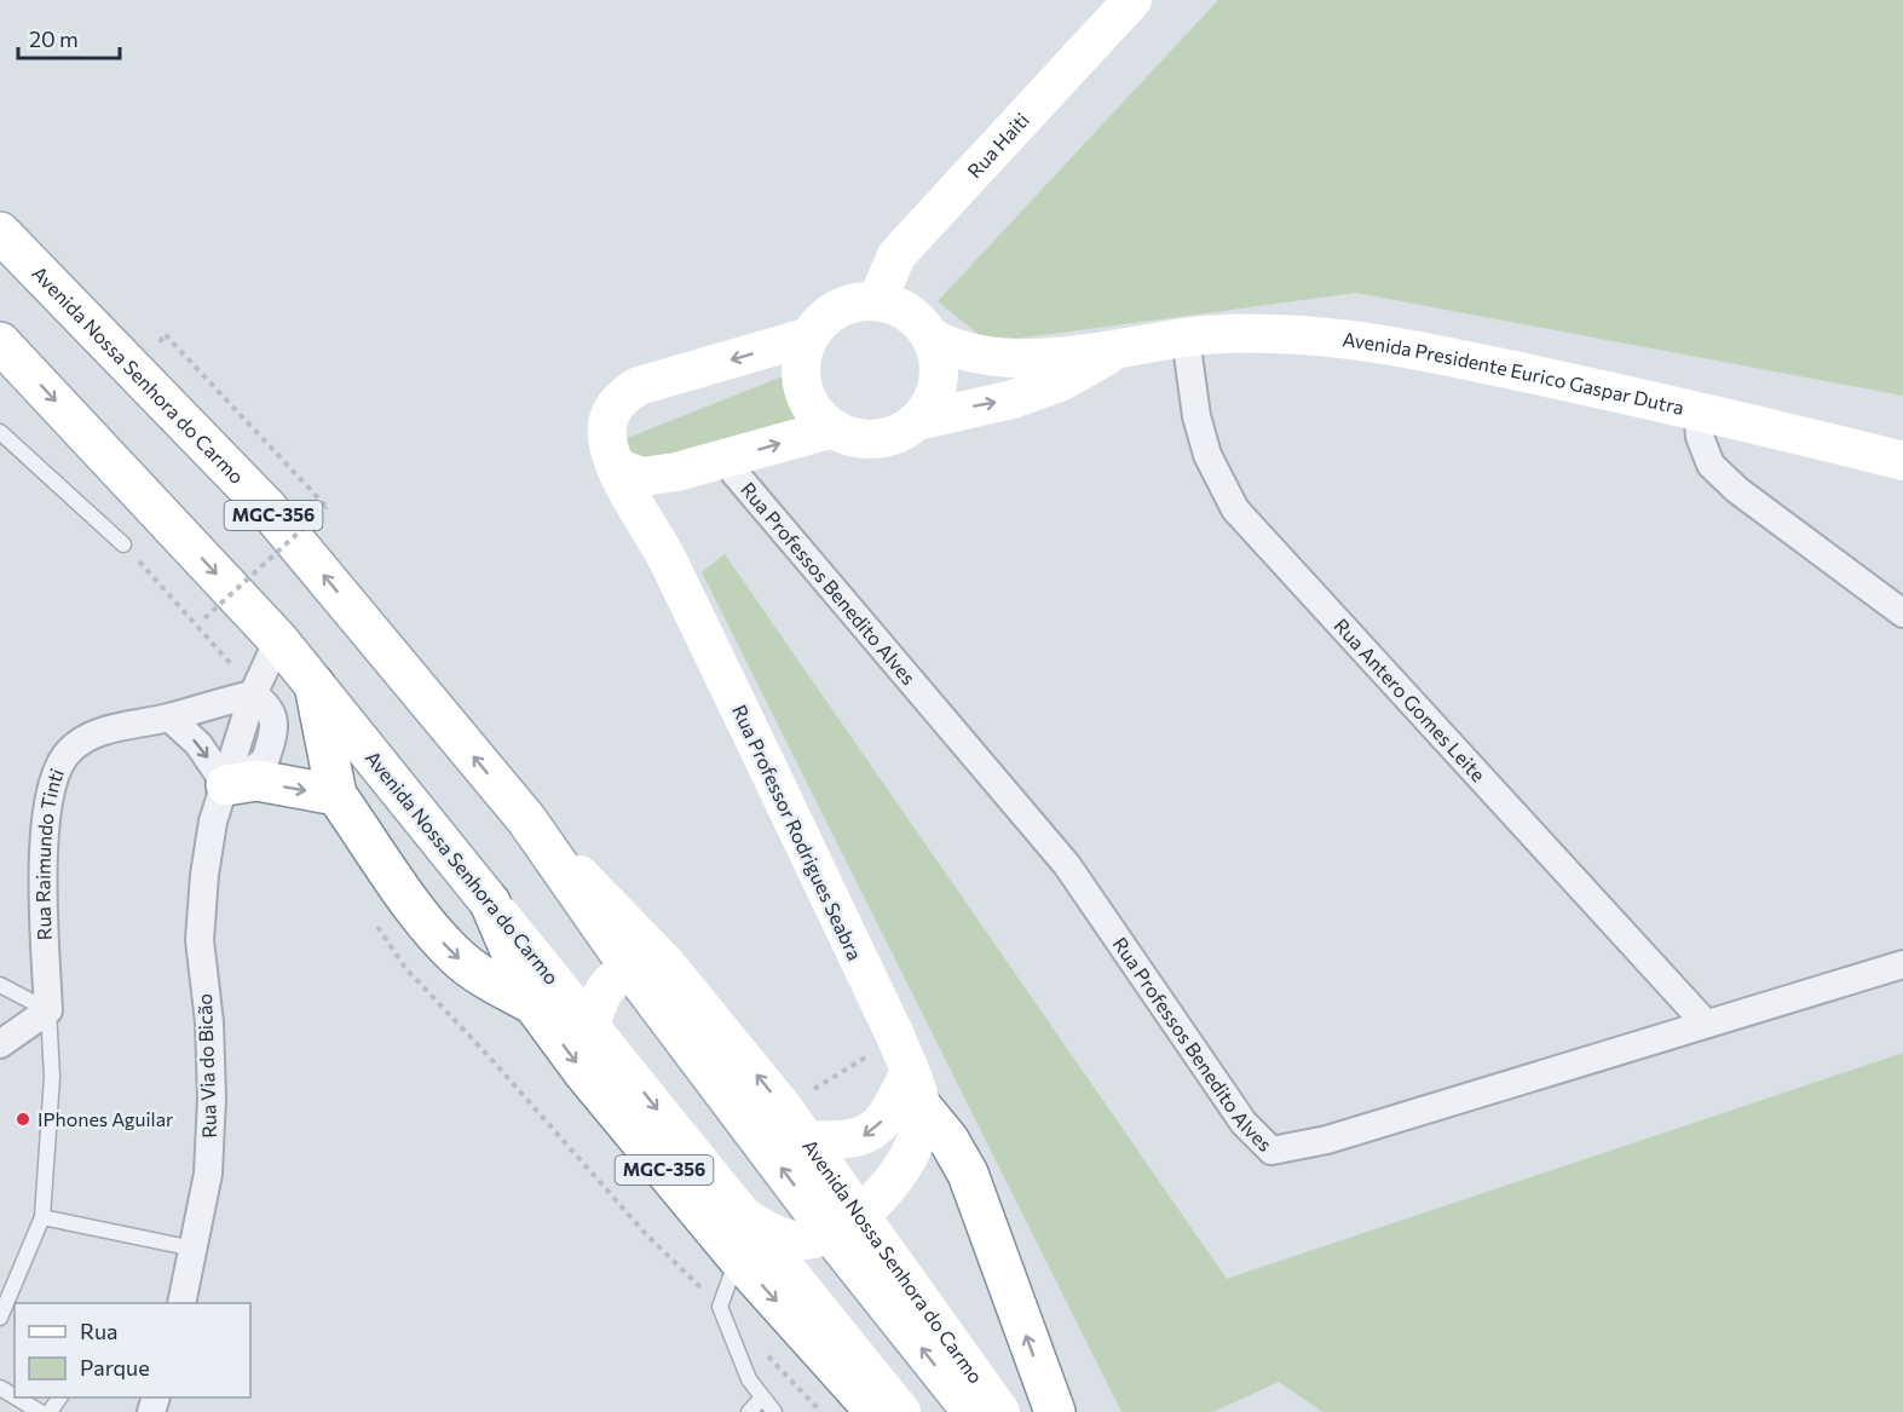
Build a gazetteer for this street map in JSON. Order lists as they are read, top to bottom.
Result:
{
  "streets": {
    "main road": ["Avenida Nossa Senhora do Carmo", "MGC-356"],
    "street": [
      "Rua Haiti",
      "Avenida Presidente Eurico Gaspar Dutra",
      "Rua Professos Benedito Alves",
      "Rua Antero Gomes Leite",
      "Rua Professor Rodrigues Seabra",
      "Rua Raimundo Tinti",
      "Rua Via do Bicão"
    ]
  },
  "crossings": [
    ["Rua Haiti", "Avenida Presidente Eurico Gaspar Dutra"],
    ["Avenida Presidente Eurico Gaspar Dutra", "Rua Antero Gomes Leite"],
    ["Avenida Nossa Senhora do Carmo", "MGC-356"],
    ["Rua Professos Benedito Alves", "Rua Antero Gomes Leite"]
  ],
  "places": ["IPhones Aguilar"],
  "legend": ["Rua", "Parque"],
  "scale_bar": "20 m"
}
